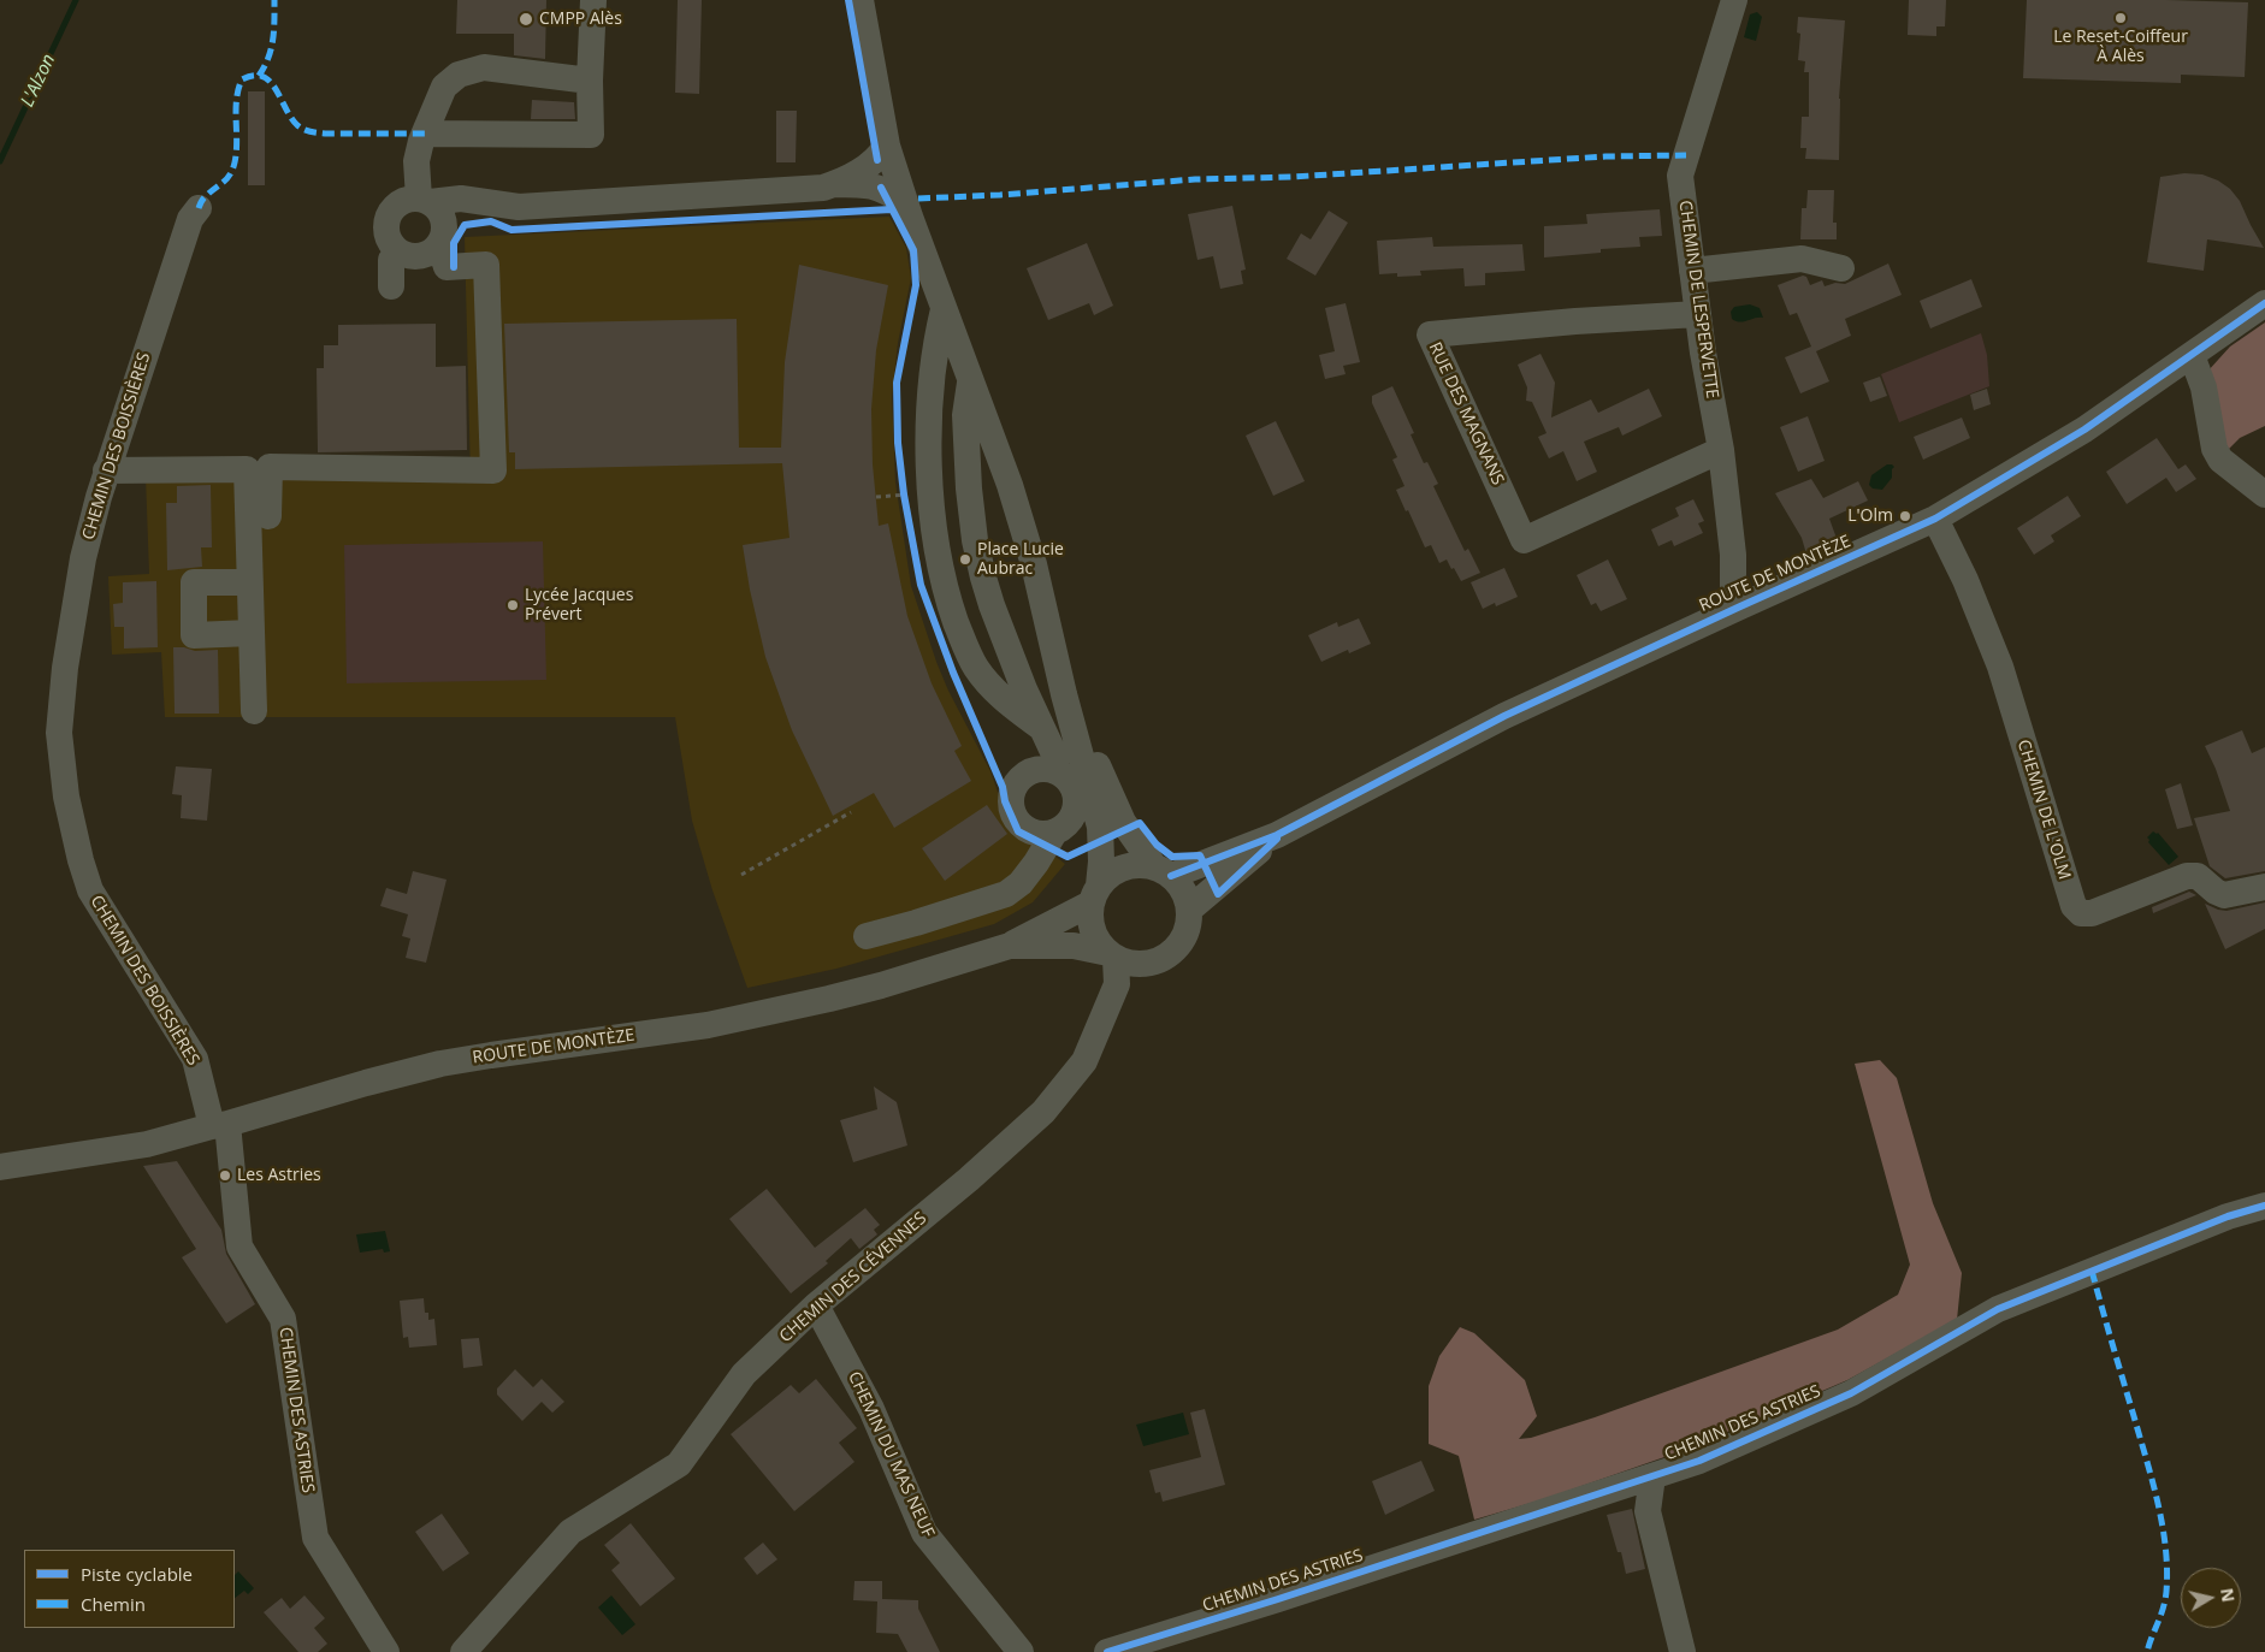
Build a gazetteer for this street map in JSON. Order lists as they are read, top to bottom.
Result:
{
  "streets": {
    "street": [
      "CHEMIN DE LESPERVETTE",
      "RUE DES MAGNANS",
      "CHEMIN DES BOISSIÈRES",
      "ROUTE DE MONTÈZE",
      "CHEMIN DE L'OLM",
      "CHEMIN DES CÉVENNES",
      "CHEMIN DES ASTRIES",
      "CHEMIN DU MAS NEUF"
    ]
  },
  "crossings": [
    ["CHEMIN DE LESPERVETTE", "RUE DES MAGNANS"],
    ["CHEMIN DE LESPERVETTE", "ROUTE DE MONTÈZE"],
    ["CHEMIN DES BOISSIÈRES", "ROUTE DE MONTÈZE"],
    ["CHEMIN DES BOISSIÈRES", "CHEMIN DES ASTRIES"],
    ["ROUTE DE MONTÈZE", "CHEMIN DE L'OLM"],
    ["ROUTE DE MONTÈZE", "CHEMIN DES CÉVENNES"],
    ["ROUTE DE MONTÈZE", "CHEMIN DES ASTRIES"],
    ["CHEMIN DES CÉVENNES", "CHEMIN DU MAS NEUF"]
  ],
  "water": ["L'Alzon"],
  "places": [
    "Le Reset-Coiffeur À Alès",
    "CMPP Alès",
    "L'Olm",
    "Place Lucie Aubrac",
    "Lycée Jacques Prévert",
    "Les Astries"
  ],
  "legend": ["Piste cyclable", "Chemin"],
  "north": "right"
}
